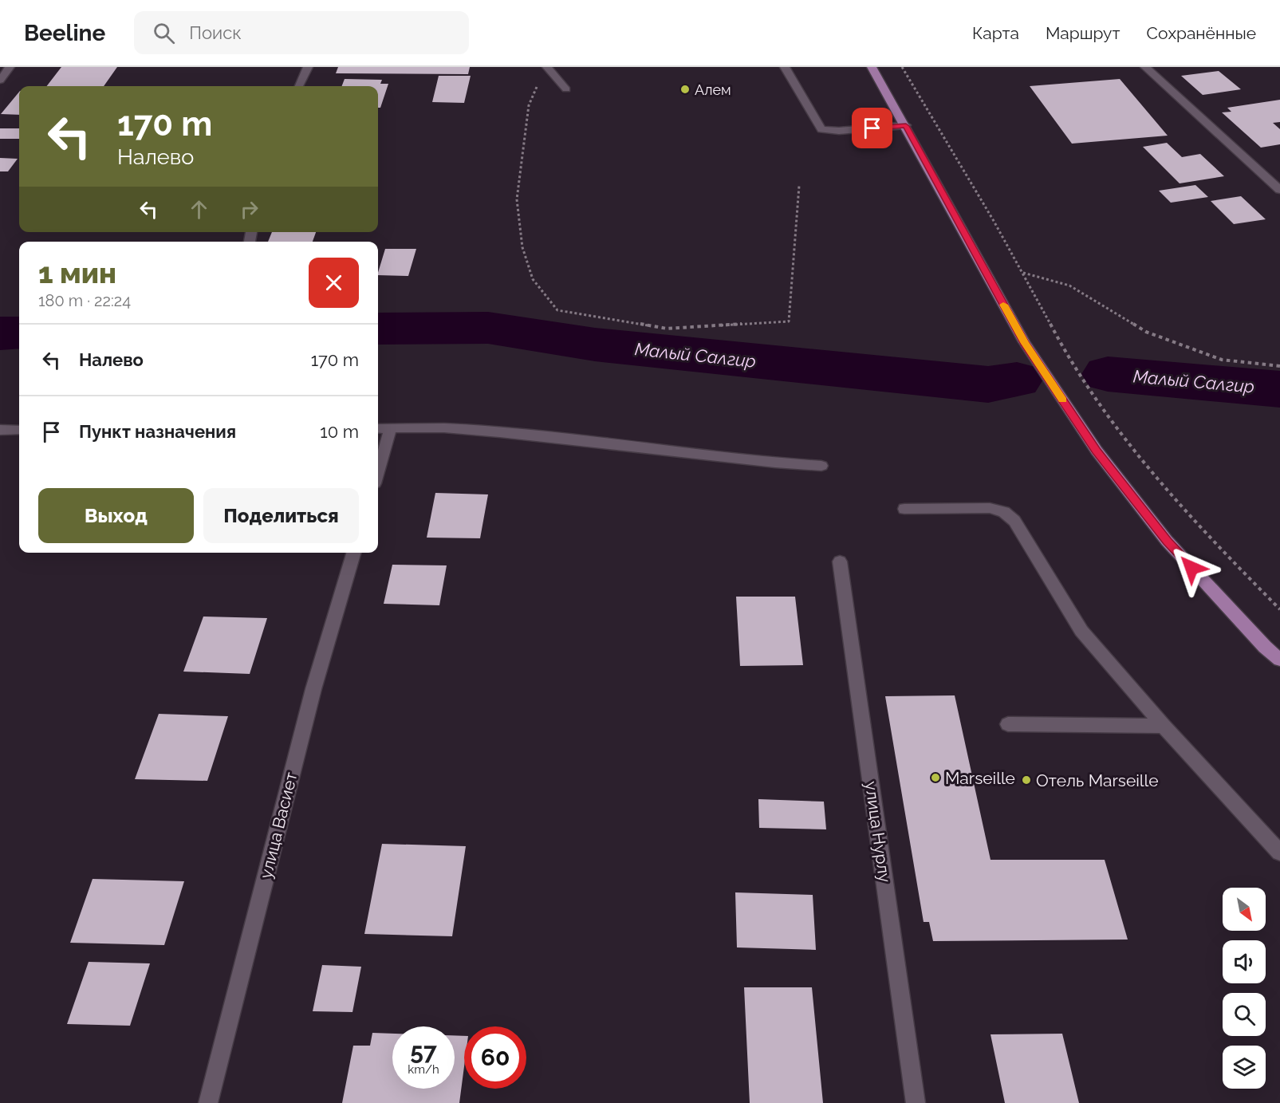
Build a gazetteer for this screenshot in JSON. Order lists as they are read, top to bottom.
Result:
{
  "streets": {
    "street": ["улица Васиет", "улица Нурлу"]
  },
  "water": ["Малый Салгир"],
  "places": ["Алем", "Marseille", "Отель Marseille"],
  "north": "bottom right",
  "page": {
    "header": "Beeline",
    "search": "Поиск",
    "nav": ["Карта", "Маршрут", "Сохранённые"],
    "turn": ["170 m", "Налево"],
    "heading": ["1 мин", "180 m · 22:24"],
    "list": [
      {
        "name": "Налево",
        "value": "170 m"
      },
      {
        "name": "Пункт назначения",
        "value": "10 m"
      }
    ],
    "buttons": ["Выход", "Поделиться"],
    "speed": "57 km/h",
    "limit": "60"
  }
}
